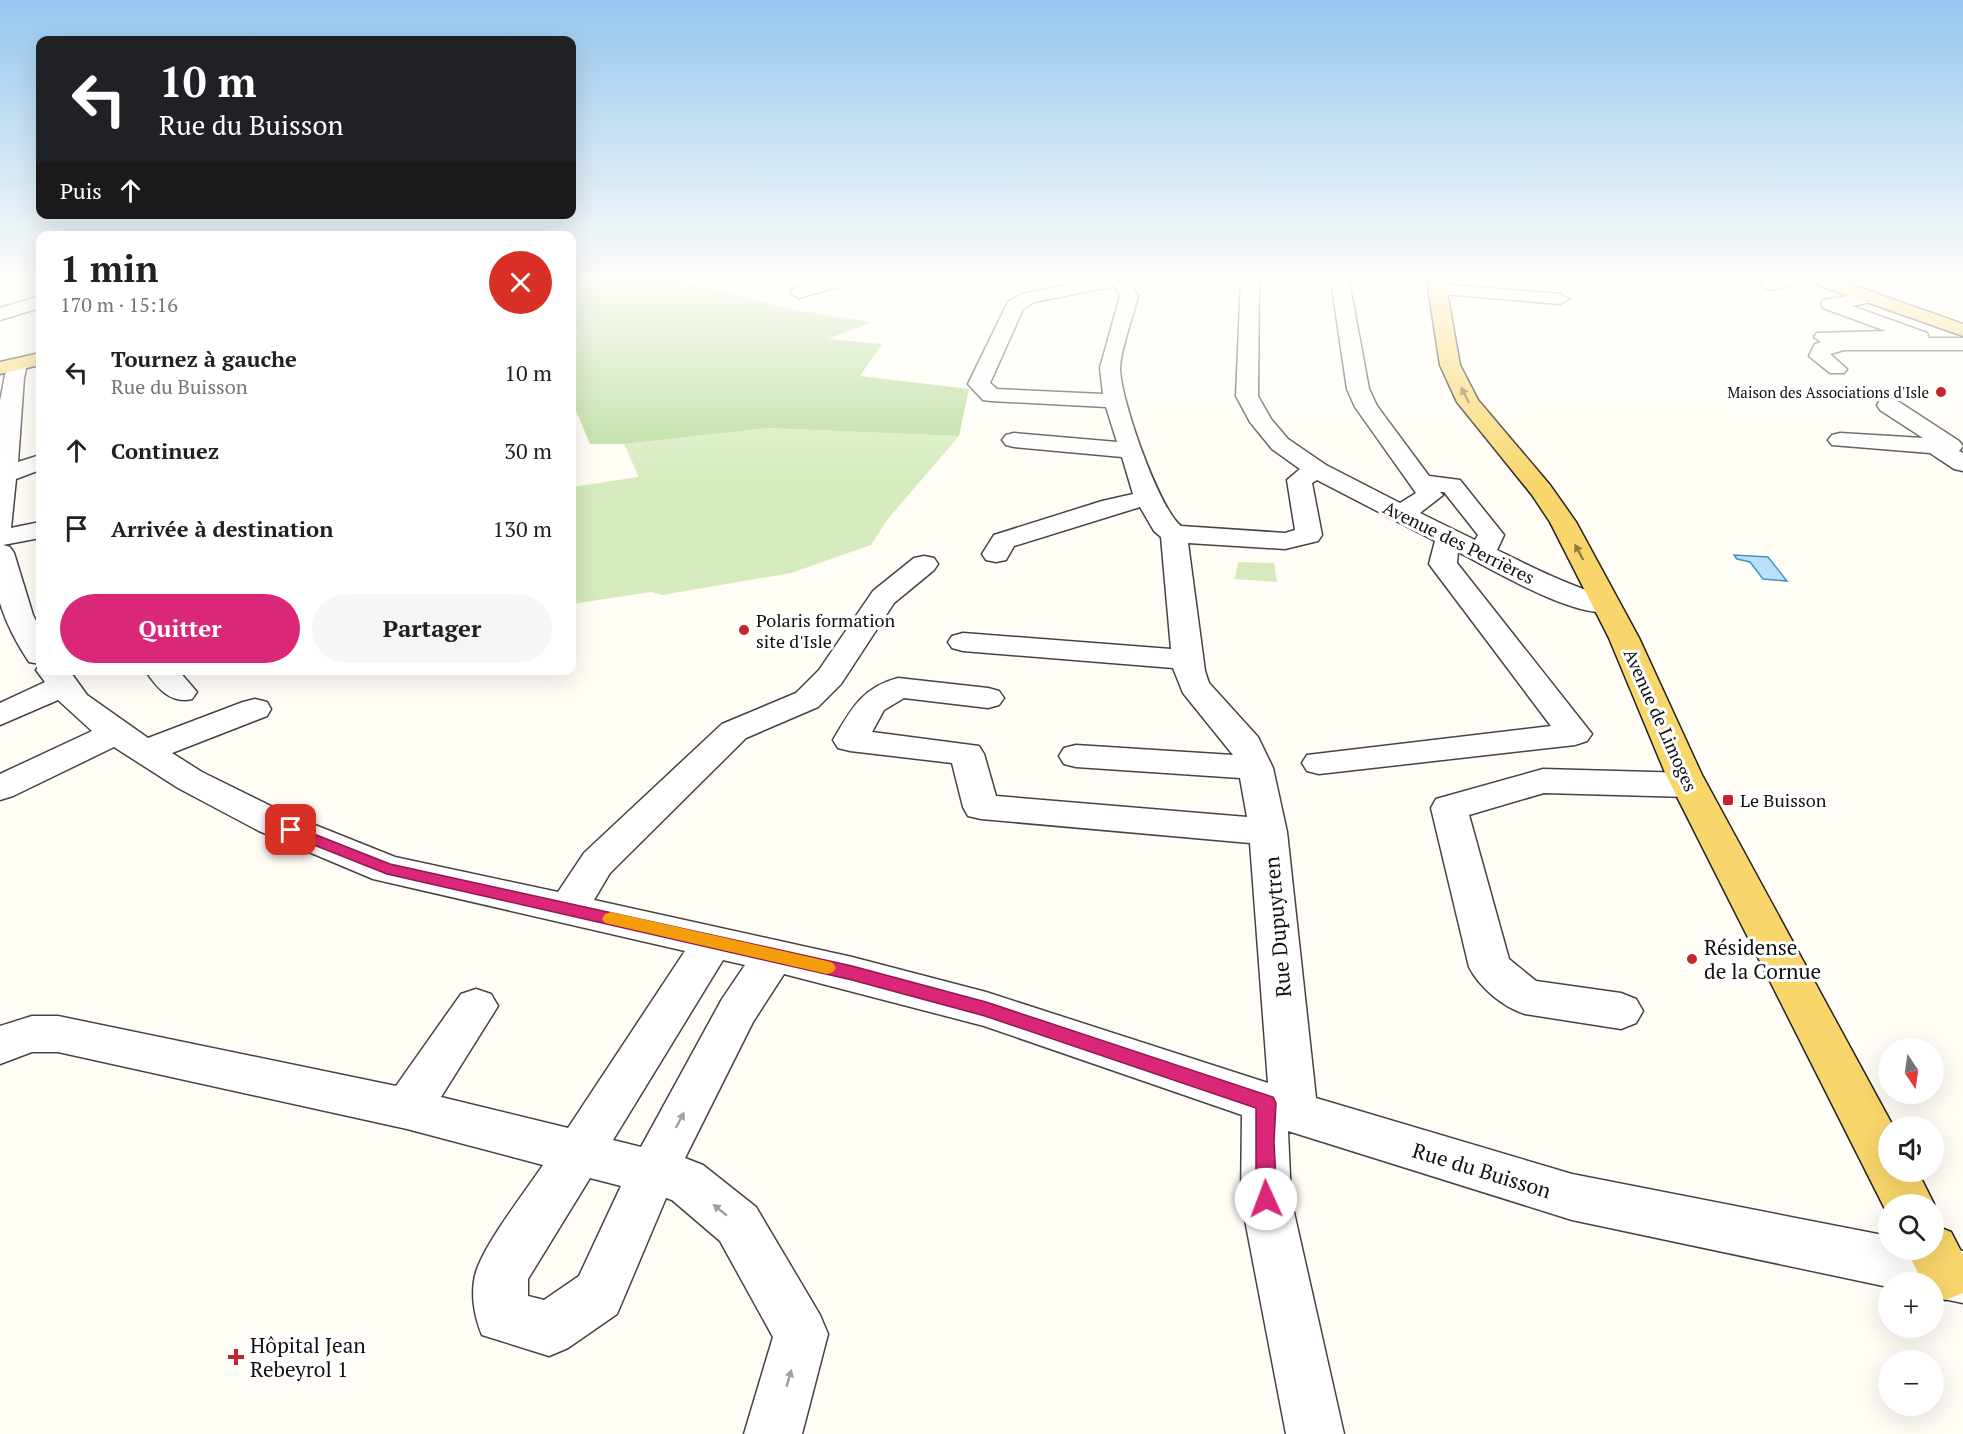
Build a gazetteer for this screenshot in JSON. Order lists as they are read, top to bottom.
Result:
{
  "streets": {
    "main road": ["Avenue de Limoges"],
    "street": ["Avenue des Perrières", "Rue Dupuytren", "Rue du Buisson"]
  },
  "crossings": [
    ["Avenue des Perrières", "Avenue de Limoges"],
    ["Rue Dupuytren", "Rue du Buisson"]
  ],
  "places": {
    "other": ["Maison des Associations d'Isle", "Polaris formation site d'Isle", "Résidense de la Cornue"],
    "transit": ["Le Buisson"],
    "health": ["Hôpital Jean Rebeyrol 1"]
  },
  "north": "bottom",
  "page": {
    "turn": ["10 m", "Rue du Buisson"],
    "then": "Puis",
    "heading": ["1 min", "170 m · 15:16"],
    "list": [
      {
        "name": "Tournez à gauche",
        "note": "Rue du Buisson",
        "value": "10 m"
      },
      {
        "name": "Continuez",
        "value": "30 m"
      },
      {
        "name": "Arrivée à destination",
        "value": "130 m"
      }
    ],
    "buttons": ["Quitter", "Partager"],
    "map_buttons": ["+", "−"]
  }
}
